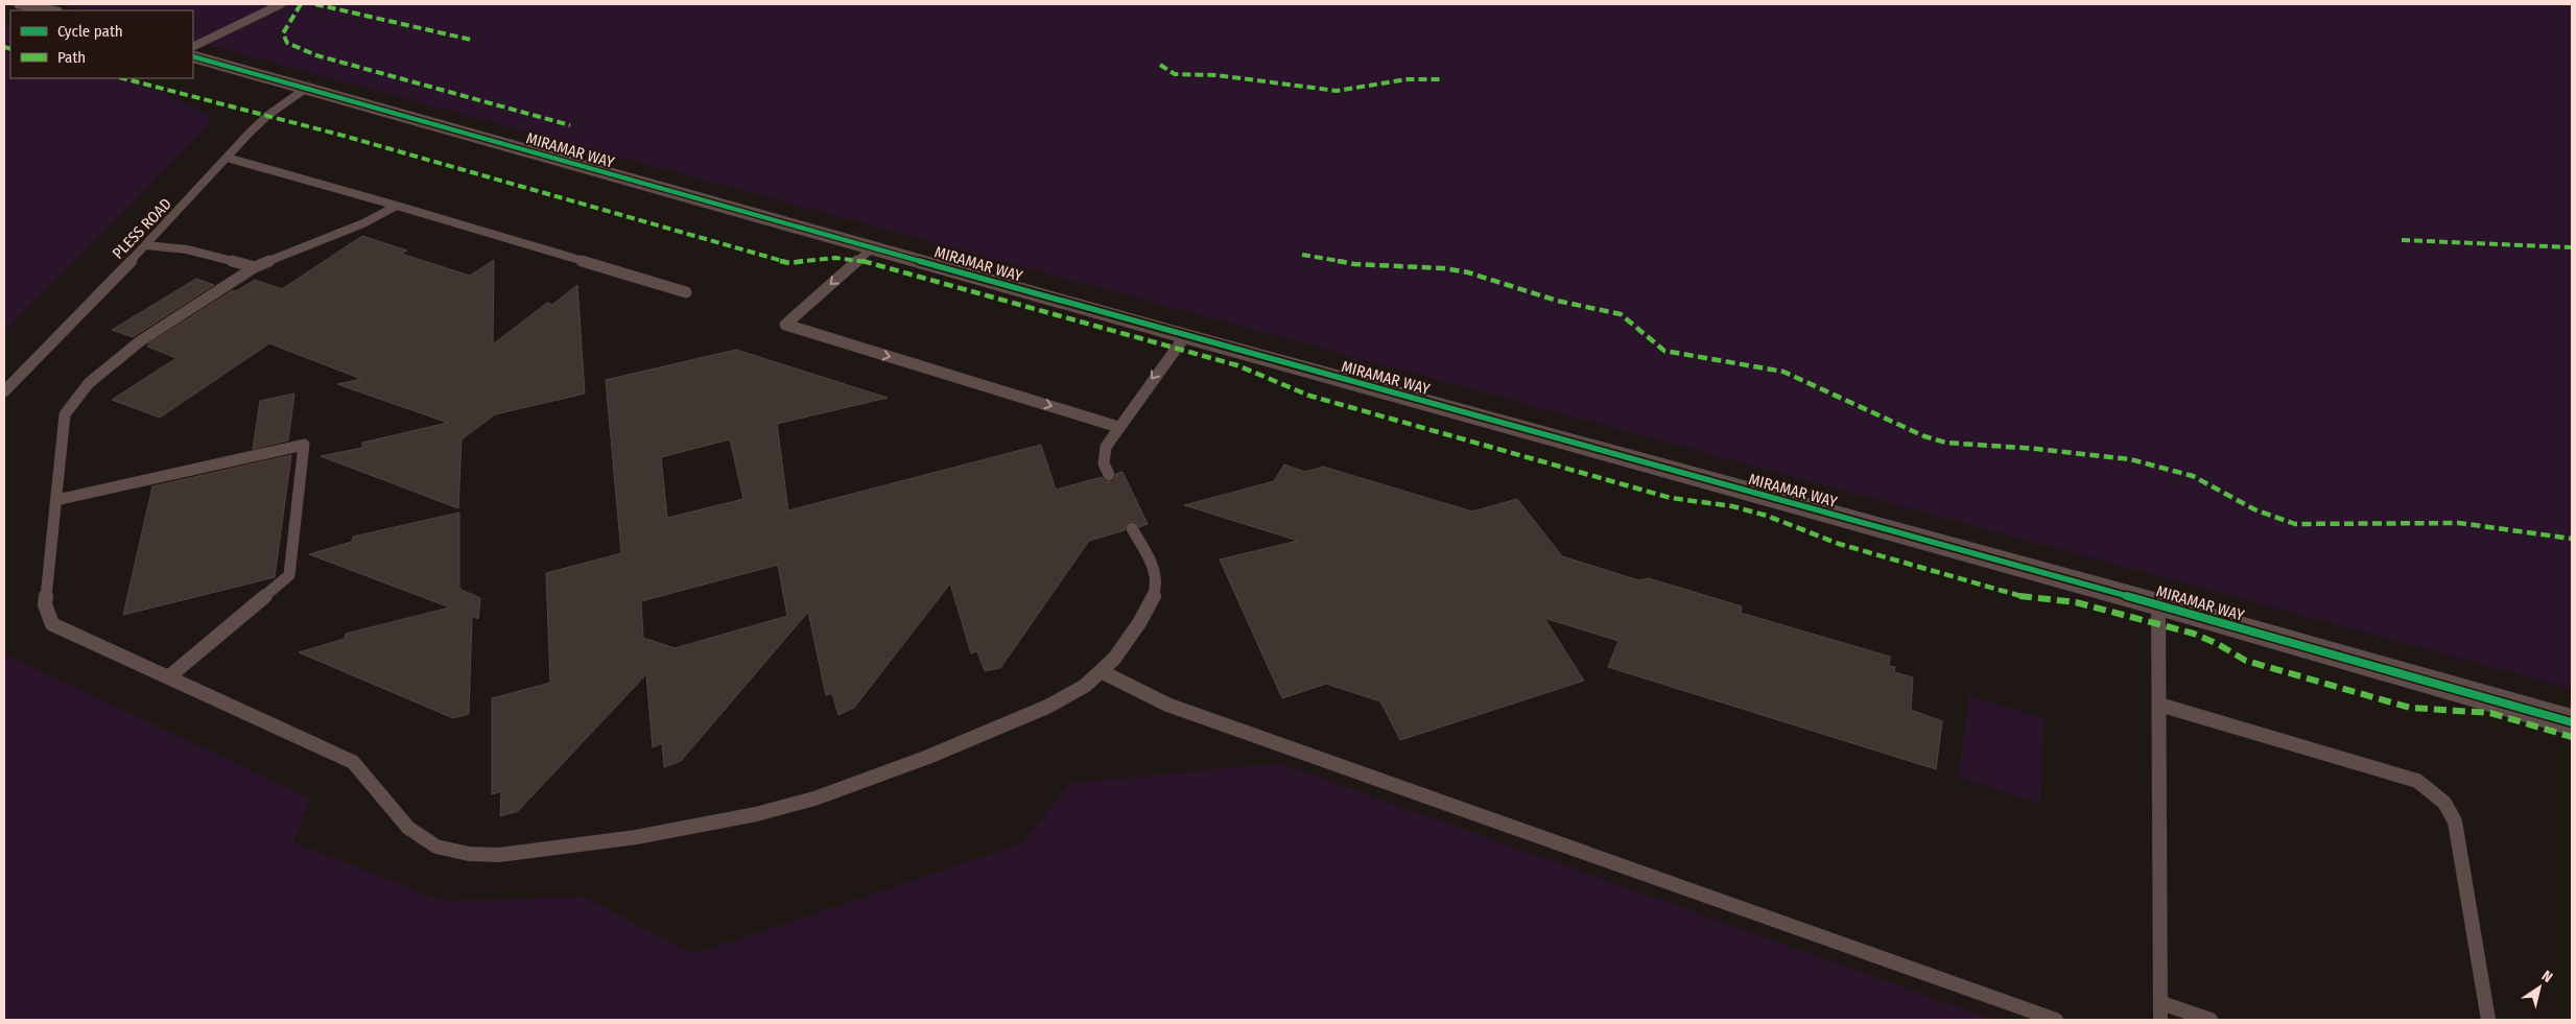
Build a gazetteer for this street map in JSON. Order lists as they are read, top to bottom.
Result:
{
  "streets": {
    "street": ["MIRAMAR WAY"],
    "lane": ["PLESS ROAD"]
  },
  "crossings": [
    ["MIRAMAR WAY", "PLESS ROAD"]
  ],
  "legend": ["Cycle path", "Path"],
  "north": "top right"
}
